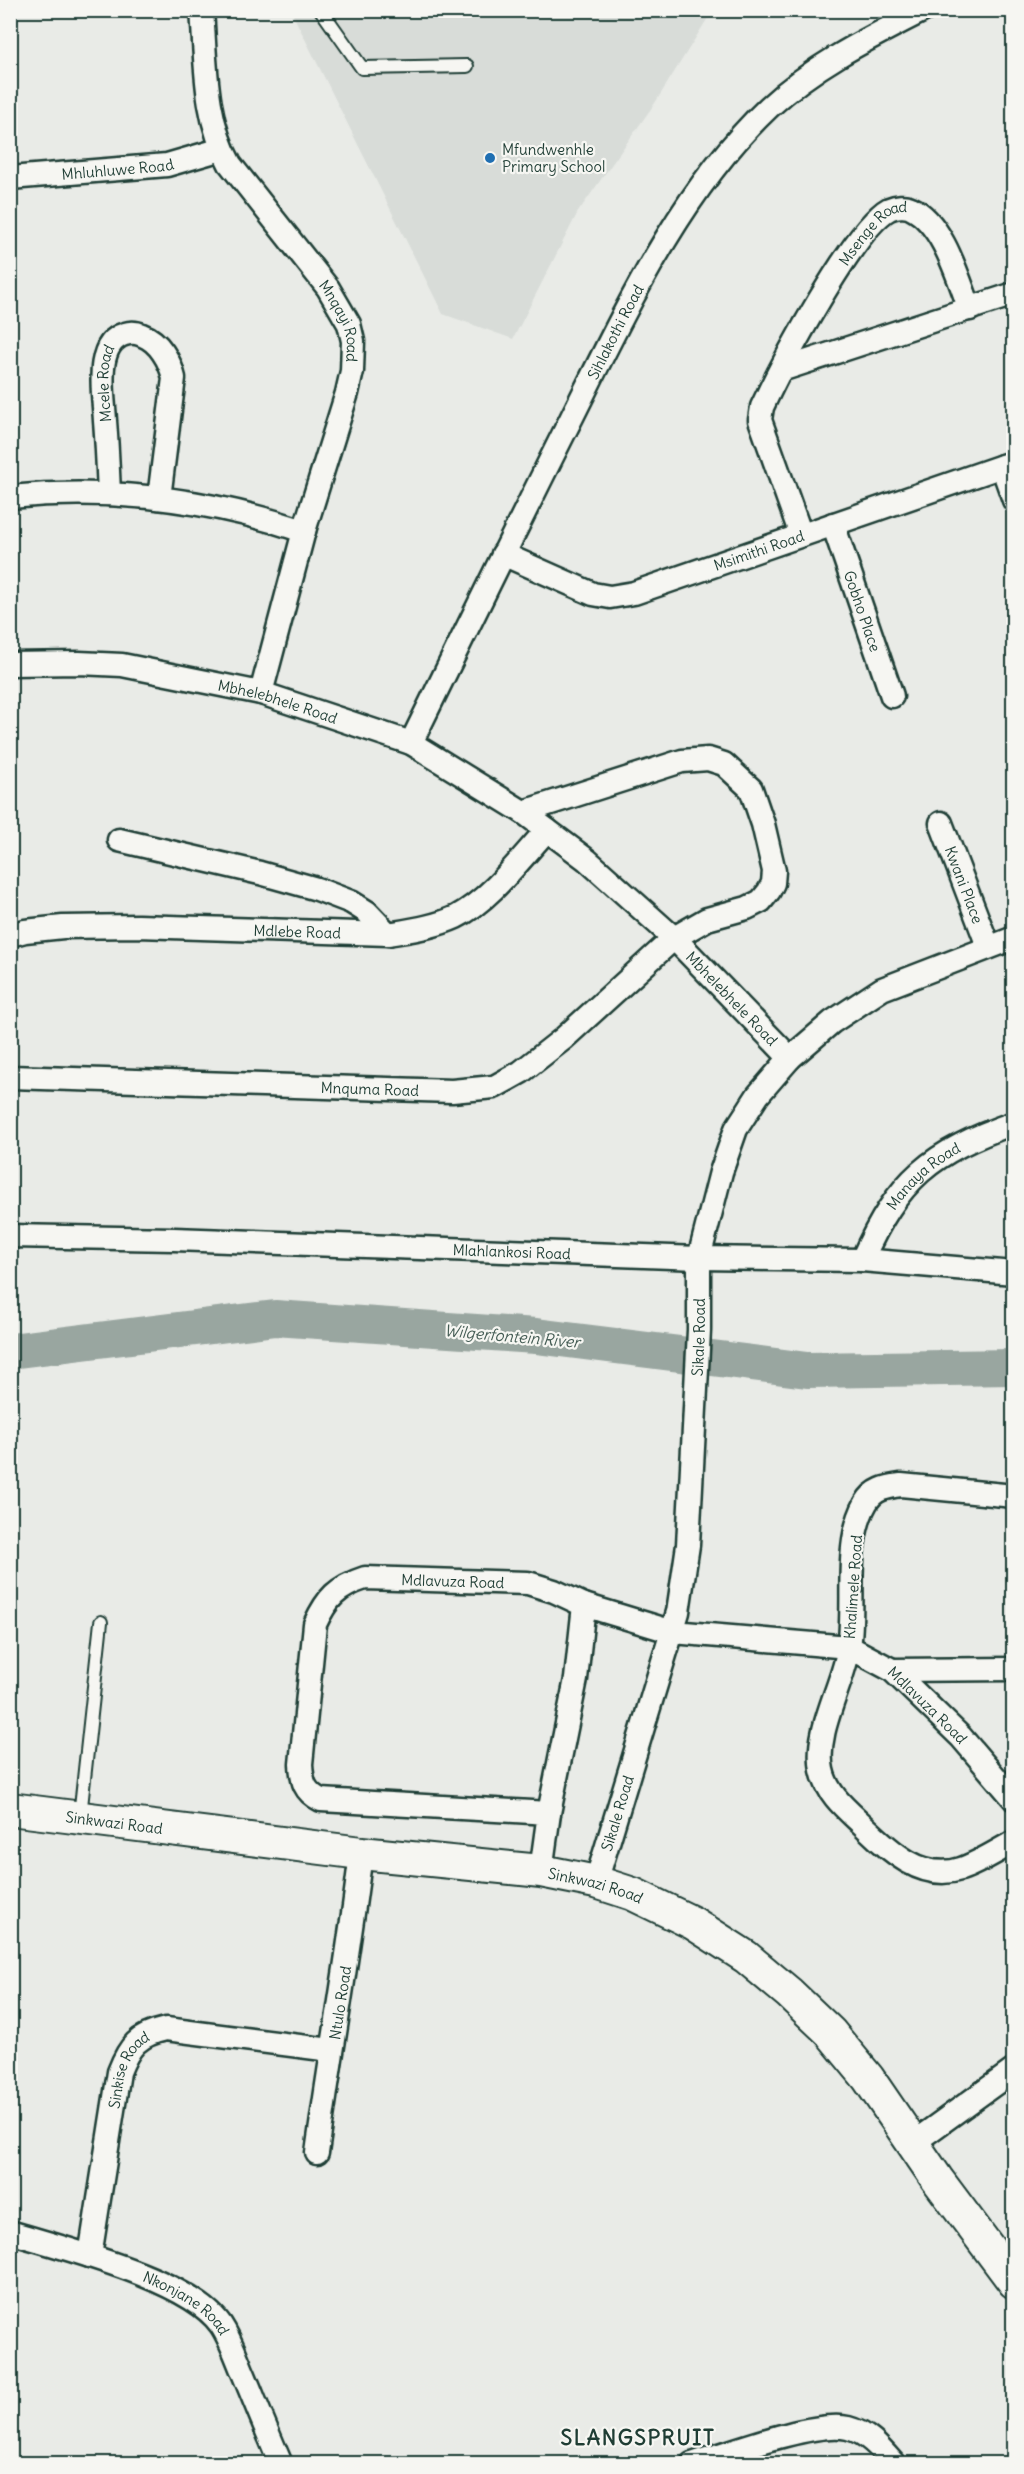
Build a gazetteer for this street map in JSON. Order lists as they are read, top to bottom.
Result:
{
  "streets": {
    "street": [
      "Mhluhluwe Road",
      "Msenge Road",
      "Mnqayi Road",
      "Sihlakothi Road",
      "Mcele Road",
      "Msimithi Road",
      "Gobho Place",
      "Mbhelebhele Road",
      "Kwani Place",
      "Mdlebe Road",
      "Mnquma Road",
      "Manaya Road",
      "Mlahlankosi Road",
      "Sikale Road",
      "Mdlavuza Road",
      "Khalimele Road",
      "Sinkwazi Road",
      "Ntulo Road",
      "Sinkise Road",
      "Nkonjane Road"
    ]
  },
  "crossings": [
    ["Mhluhluwe Road", "Mnqayi Road"],
    ["Msenge Road", "Msimithi Road"],
    ["Mnqayi Road", "Mbhelebhele Road"],
    ["Sihlakothi Road", "Msimithi Road"],
    ["Sihlakothi Road", "Mbhelebhele Road"],
    ["Msimithi Road", "Gobho Place"],
    ["Mbhelebhele Road", "Mdlebe Road"],
    ["Mbhelebhele Road", "Mnquma Road"],
    ["Mbhelebhele Road", "Sikale Road"],
    ["Kwani Place", "Sikale Road"],
    ["Manaya Road", "Mlahlankosi Road"],
    ["Mlahlankosi Road", "Sikale Road"],
    ["Sikale Road", "Mdlavuza Road"],
    ["Sikale Road", "Sinkwazi Road"],
    ["Mdlavuza Road", "Khalimele Road"],
    ["Sinkwazi Road", "Ntulo Road"],
    ["Ntulo Road", "Sinkise Road"],
    ["Sinkise Road", "Nkonjane Road"]
  ],
  "districts": ["SLANGSPRUIT"],
  "water": ["Wilgerfontein River"],
  "places": ["Mfundwenhle Primary School"]
}
